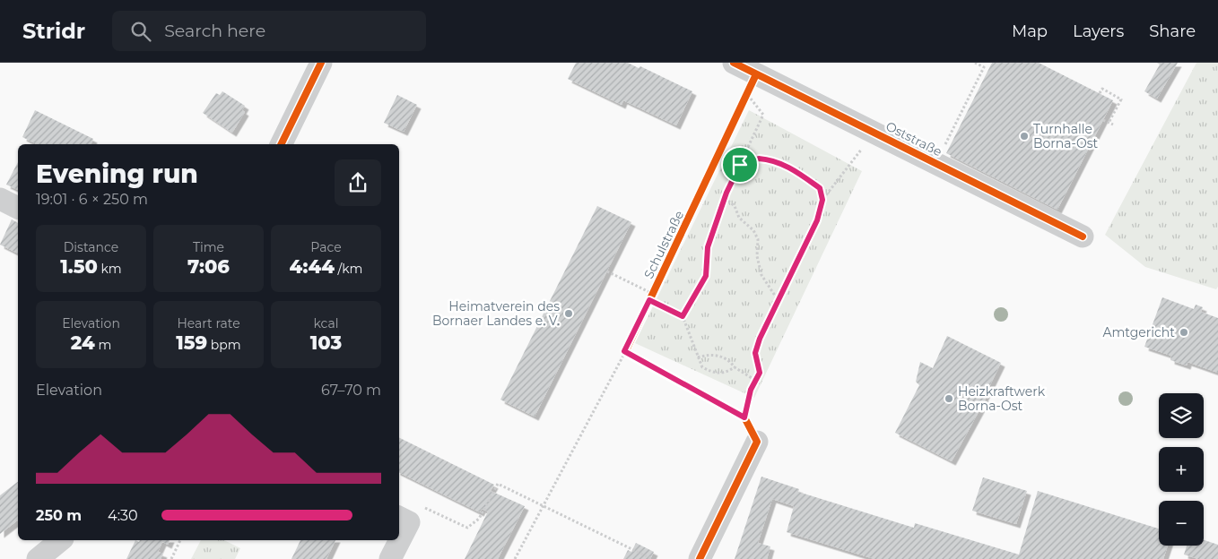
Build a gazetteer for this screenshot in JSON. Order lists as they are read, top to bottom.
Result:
{
  "streets": {
    "street": ["Oststraße"],
    "cycle path": ["Schulstraße"]
  },
  "places": [
    "Turnhalle Borna-Ost",
    "Heimatverein des Bornaer Landes e. V.",
    "Amtgericht",
    "Heizkraftwerk Borna-Ost"
  ],
  "page": {
    "header": "Stridr",
    "search": "Search here",
    "nav": ["Map", "Layers", "Share"],
    "heading": ["Evening run", "19:01 · 6 × 250 m"],
    "stats": [
      ["Distance", "1.50 km"],
      ["Time", "7:06"],
      ["Pace", "4:44 /km"],
      ["Elevation", "24 m"],
      ["Heart rate", "159 bpm"],
      ["kcal", "103"]
    ],
    "chart": ["Elevation", "67–70 m"],
    "map_buttons": ["+", "−"],
    "list": [
      {
        "name": "250 m",
        "note": "4:30"
      }
    ]
  }
}
